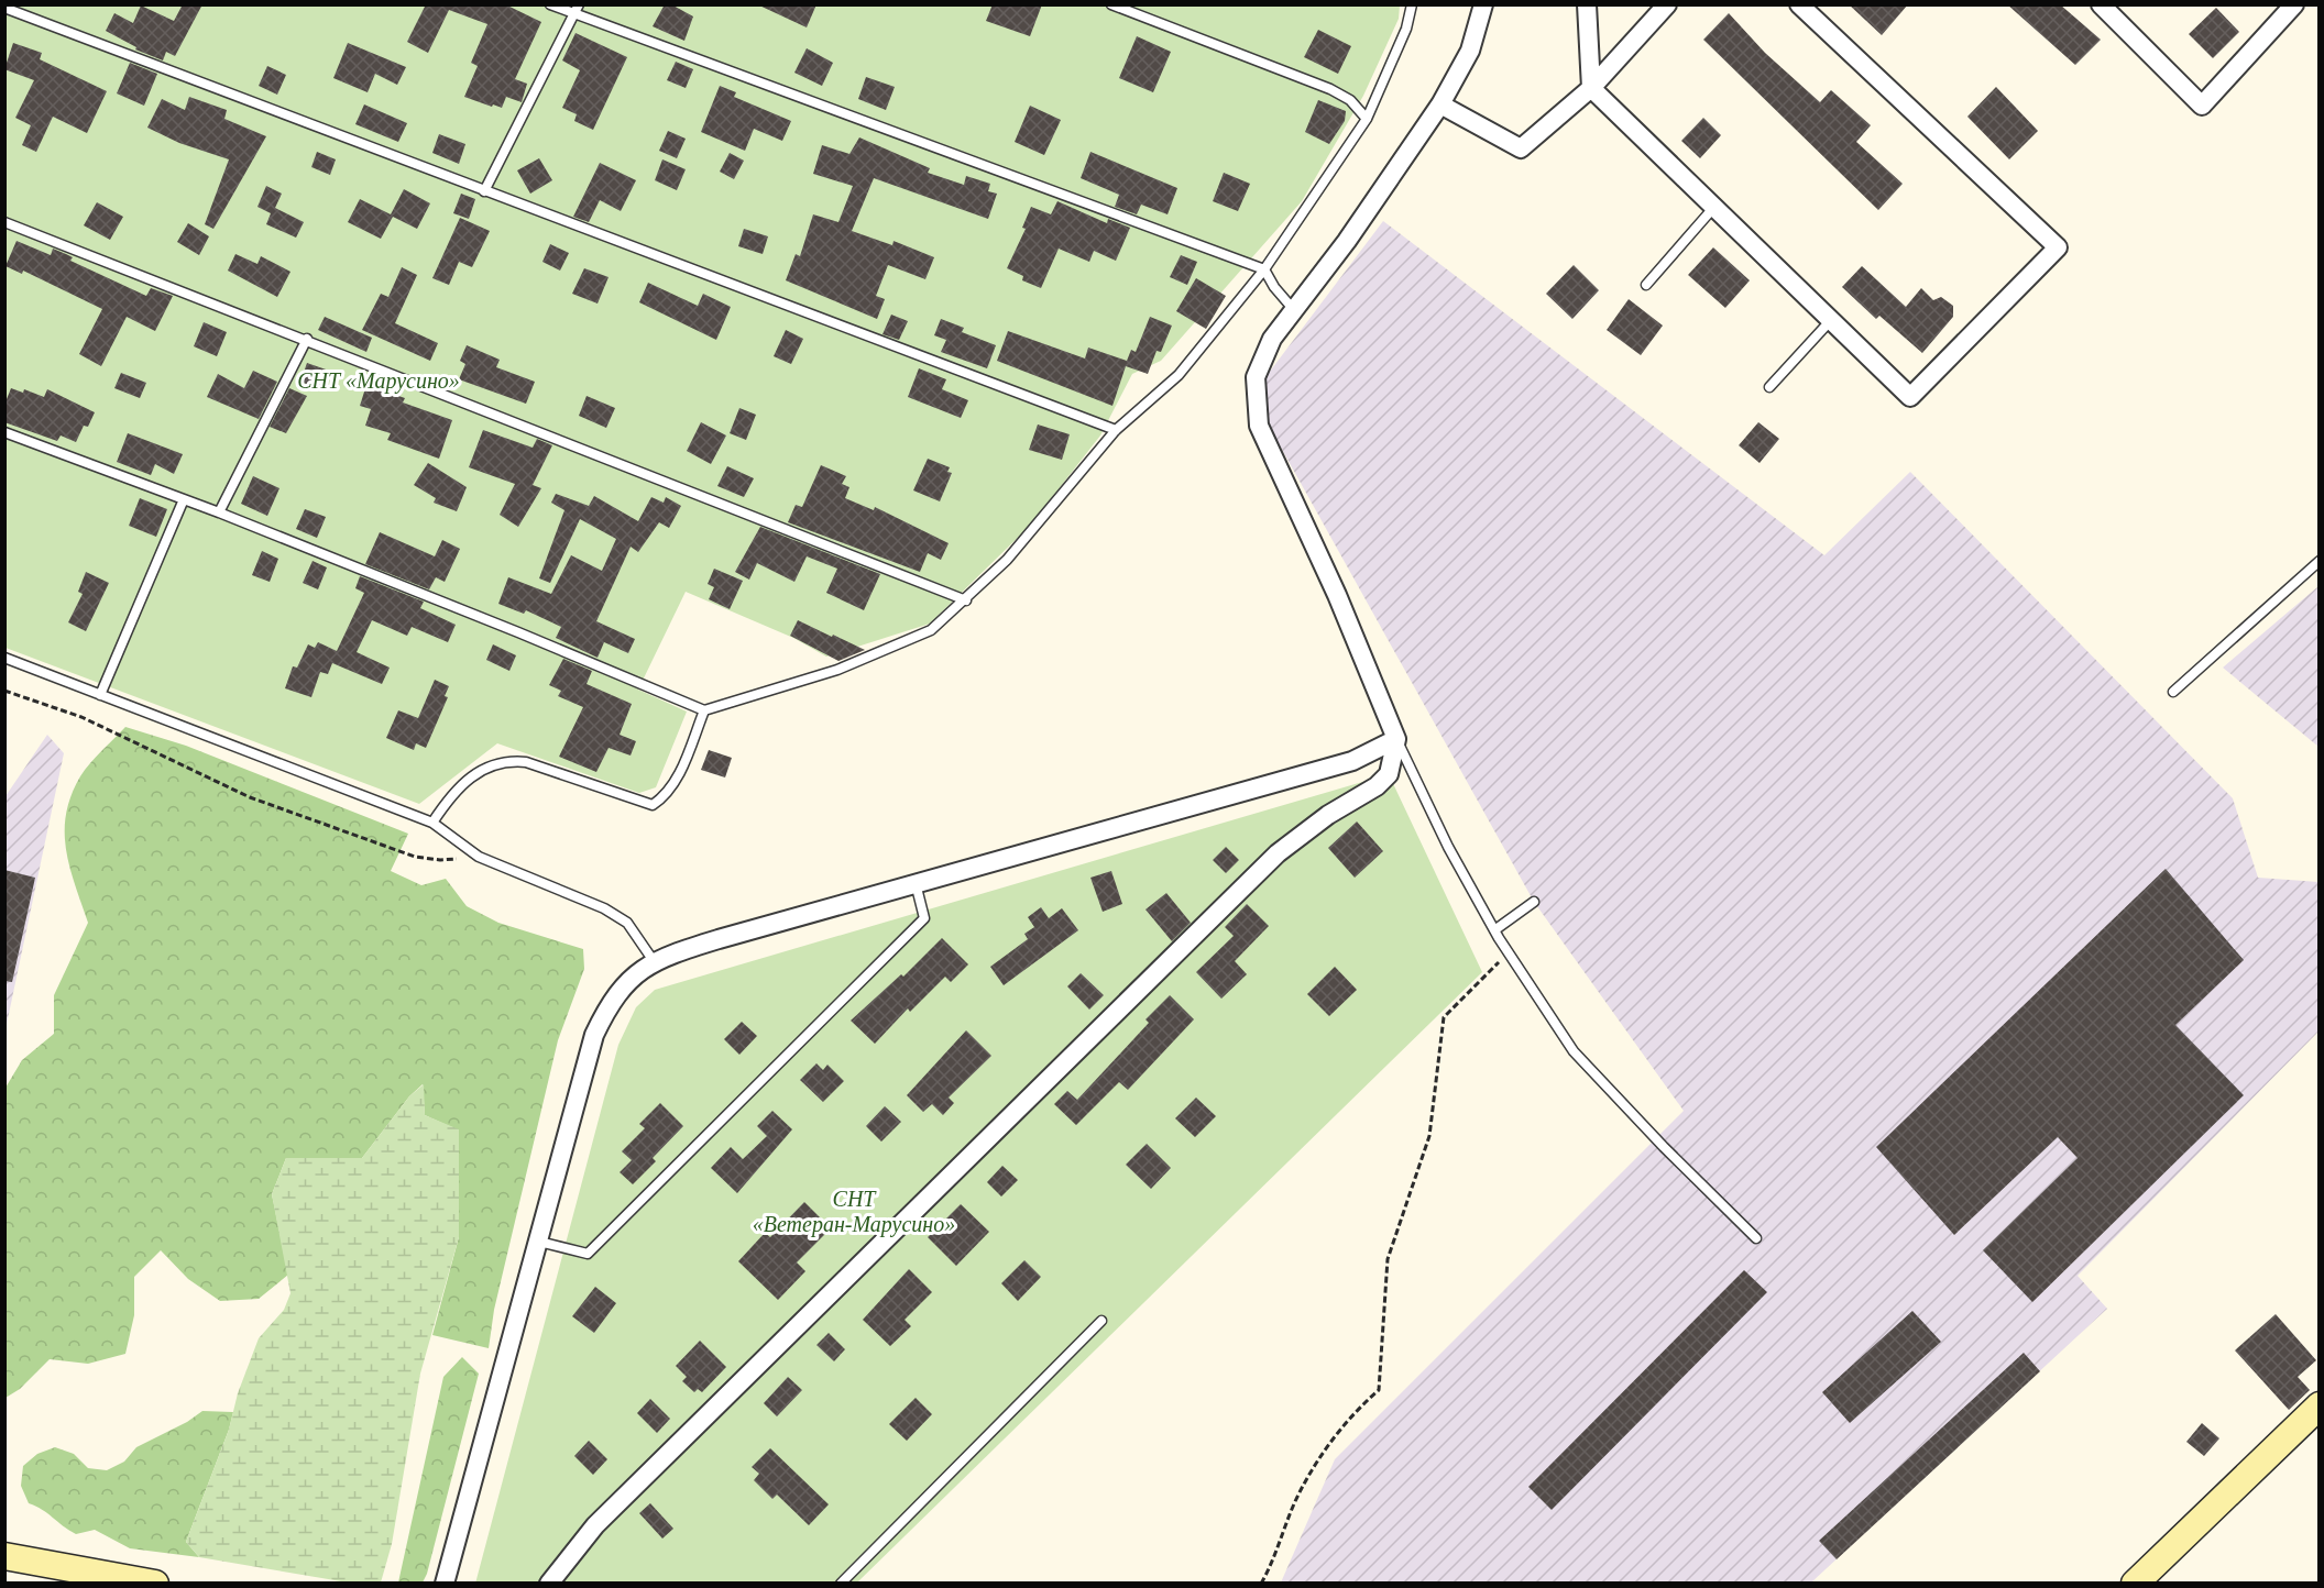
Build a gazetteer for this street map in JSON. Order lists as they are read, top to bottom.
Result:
{
  "parks": ["СНТ «Марусино»", "СНТ «Ветеран-Марусино»"]
}
